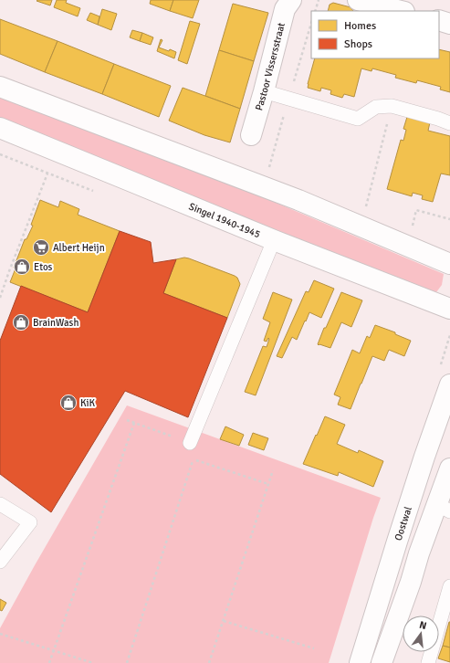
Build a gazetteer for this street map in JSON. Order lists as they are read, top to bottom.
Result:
{
  "streets": {
    "main road": ["Pastoor Vissersstraat", "Singel 1940-1945", "Oostwal"]
  },
  "places": {
    "supermarket": ["Albert Heijn"],
    "shop": ["Etos", "BrainWash", "KiK"]
  },
  "legend": ["Homes", "Shops"],
  "north": "top"
}
